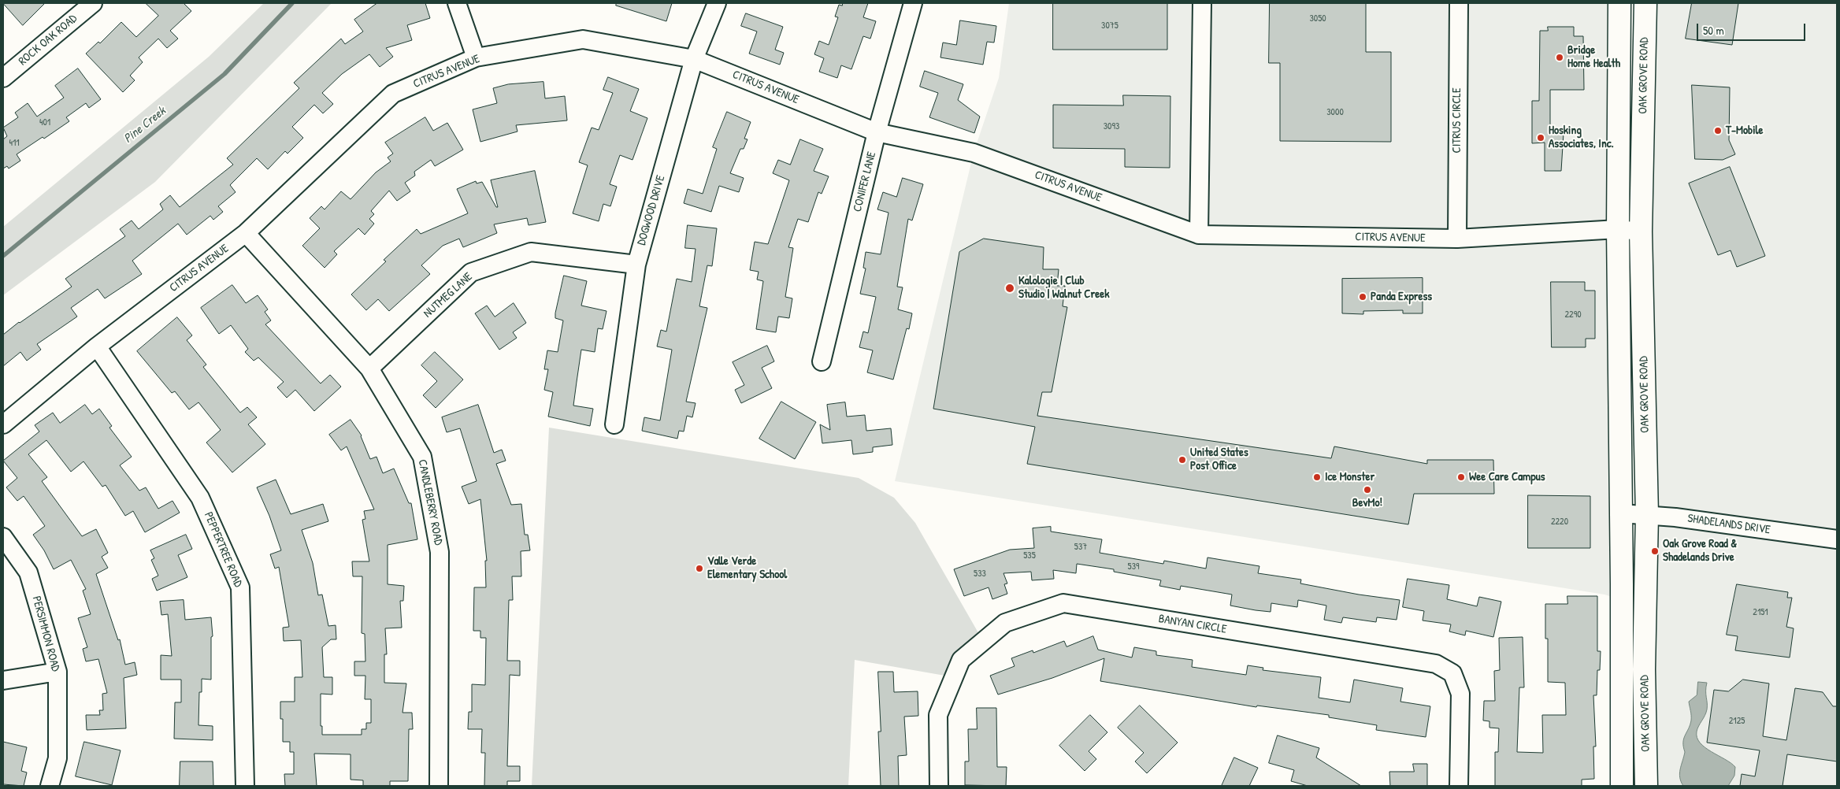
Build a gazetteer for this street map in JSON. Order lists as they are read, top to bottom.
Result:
{
  "streets": {
    "main road": ["OAK GROVE ROAD"],
    "street": [
      "ROCK OAK ROAD",
      "CITRUS AVENUE",
      "CITRUS CIRCLE",
      "CONIFER LANE",
      "DOGWOOD DRIVE",
      "NUTMEG LANE",
      "CANDLEBERRY ROAD",
      "SHADELANDS DRIVE",
      "PEPPERTREE ROAD",
      "BANYAN CIRCLE",
      "PERSIMMON ROAD"
    ]
  },
  "crossings": [
    ["CITRUS AVENUE", "OAK GROVE ROAD"],
    ["CITRUS AVENUE", "CITRUS CIRCLE"],
    ["CITRUS AVENUE", "CONIFER LANE"],
    ["CITRUS AVENUE", "DOGWOOD DRIVE"],
    ["CITRUS AVENUE", "CANDLEBERRY ROAD"],
    ["CITRUS AVENUE", "PEPPERTREE ROAD"],
    ["OAK GROVE ROAD", "SHADELANDS DRIVE"],
    ["DOGWOOD DRIVE", "NUTMEG LANE"],
    ["NUTMEG LANE", "CANDLEBERRY ROAD"]
  ],
  "water": ["Pine Creek"],
  "places": [
    "Bridge Home Health",
    "T-Mobile",
    "Hosking Associates, Inc.",
    "Kalologie | Club Studio | Walnut Creek",
    "Panda Express",
    "United States Post Office",
    "Ice Monster",
    "Wee Care Campus",
    "BevMo!",
    "Oak Grove Road & Shadelands Drive",
    "Valle Verde Elementary School"
  ],
  "house_numbers": [
    "3050",
    "3075",
    "3000",
    "401",
    "3093",
    "411",
    "2290",
    "2220",
    "537",
    "535",
    "539",
    "533",
    "2151",
    "2125"
  ],
  "scale_bar": "50 m"
}
